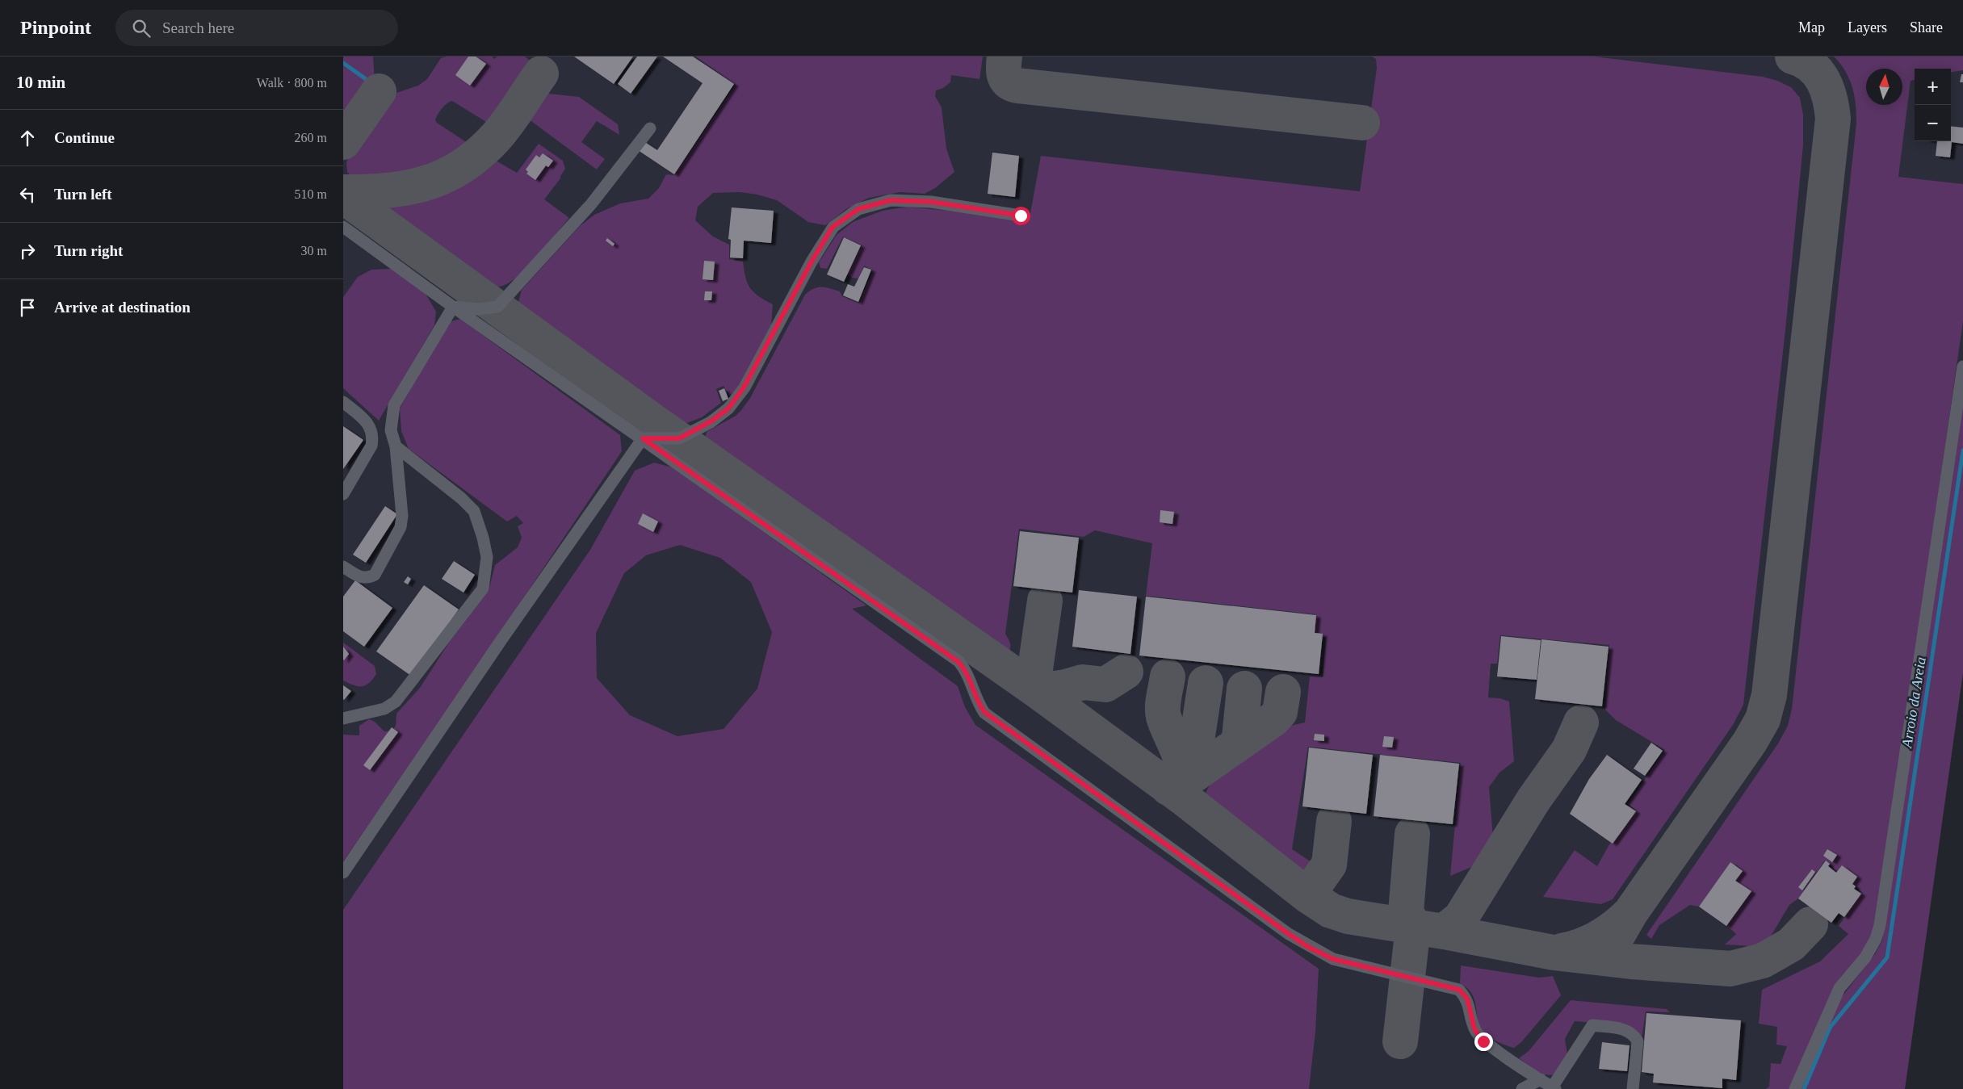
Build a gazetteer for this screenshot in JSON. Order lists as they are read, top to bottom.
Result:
{
  "water": ["Arroio da Areia"],
  "north": "top",
  "page": {
    "header": "Pinpoint",
    "search": "Search here",
    "nav": ["Map", "Layers", "Share"],
    "heading": ["10 min", "Walk · 800 m"],
    "map_buttons": ["+", "−"],
    "list": [
      ["Continue", "260 m"],
      ["Turn left", "510 m"],
      ["Turn right", "30 m"],
      "Arrive at destination"
    ]
  }
}
